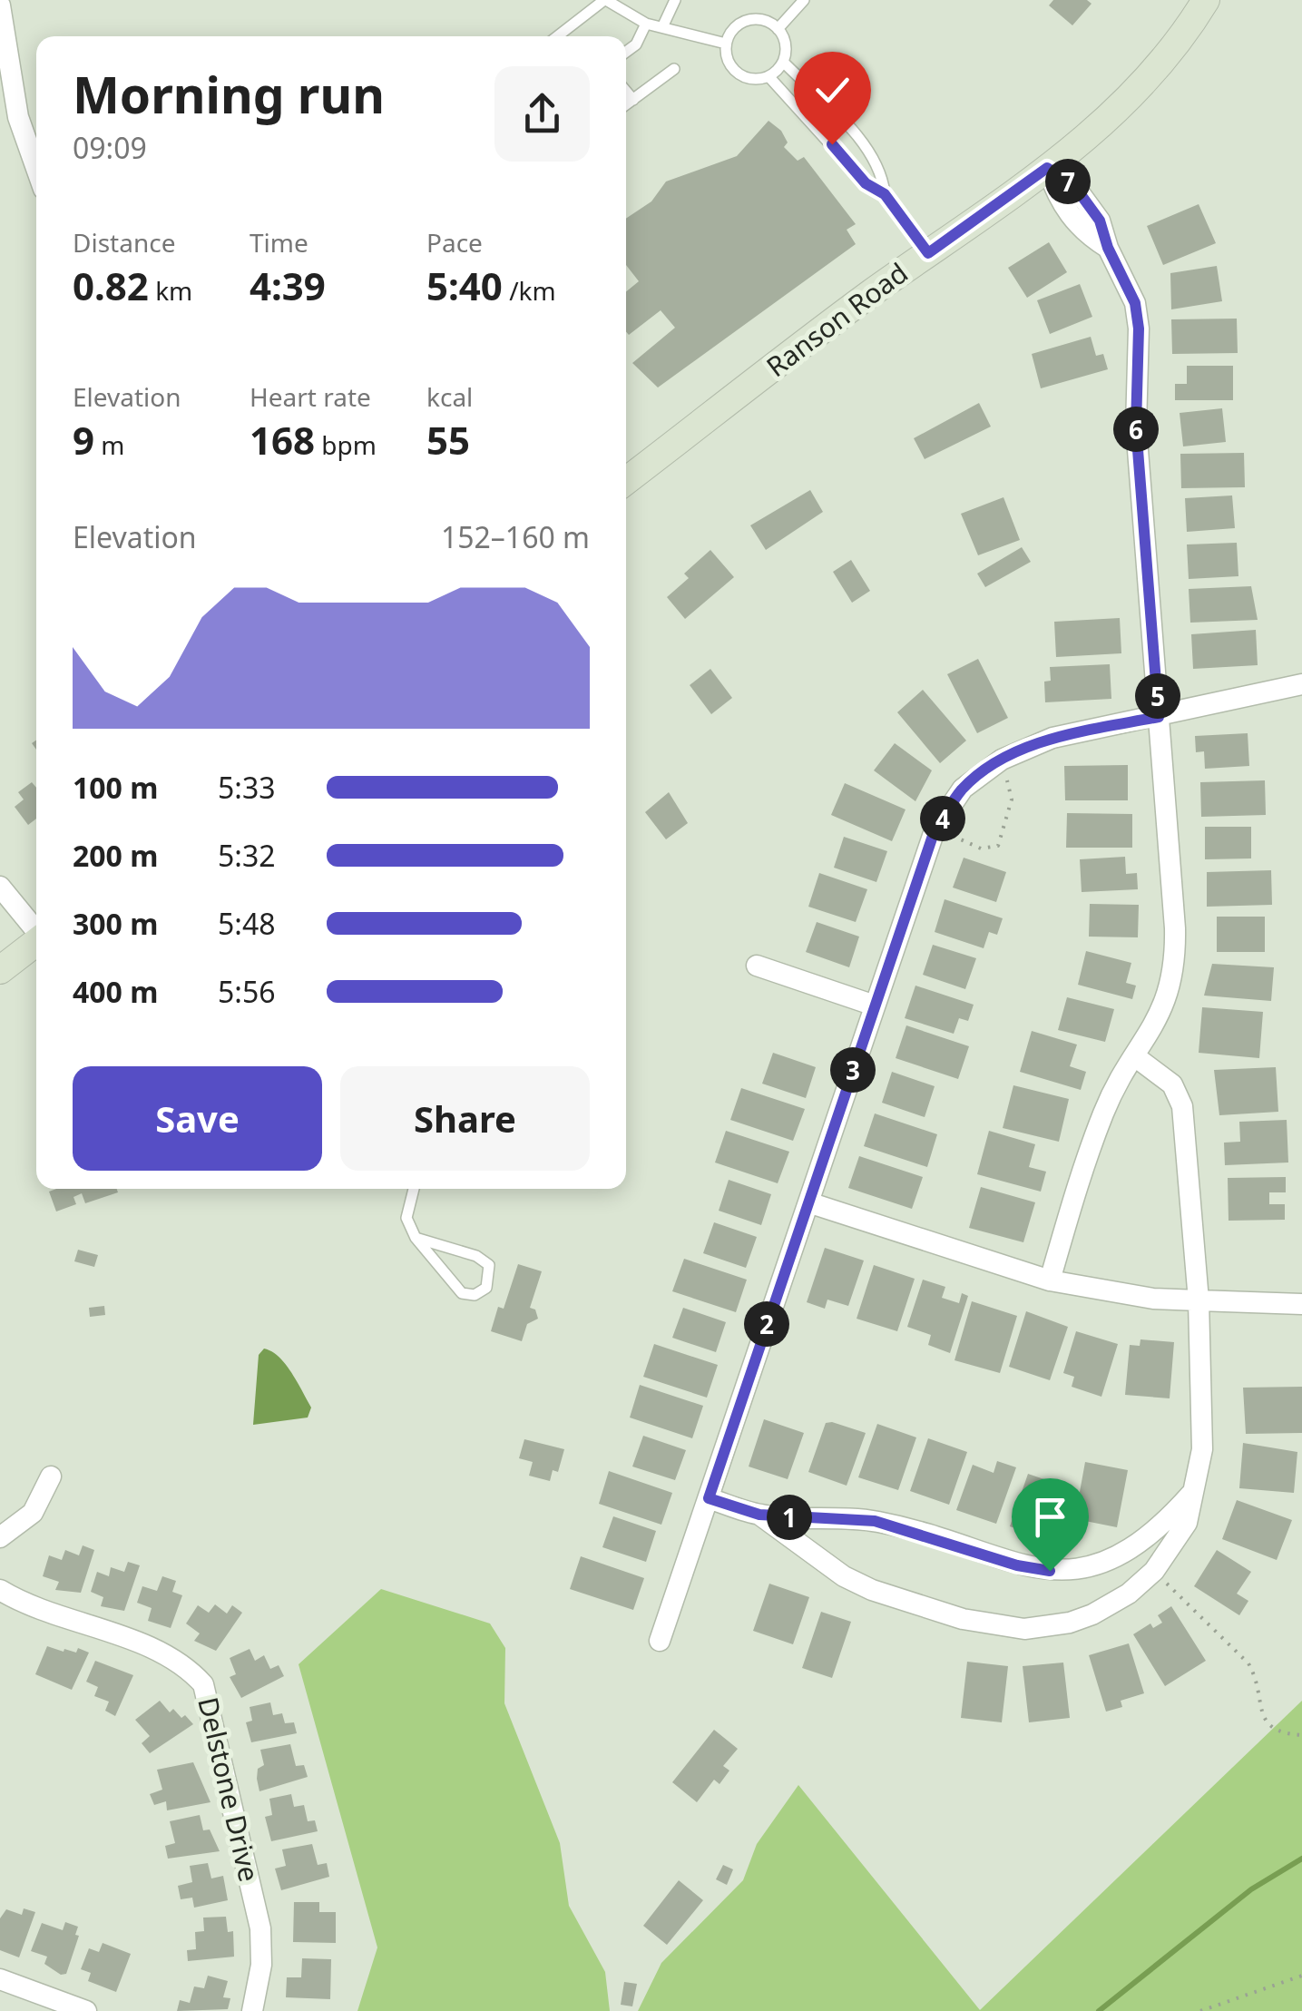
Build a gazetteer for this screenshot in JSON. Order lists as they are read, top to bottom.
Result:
{
  "streets": {
    "street": ["Ranson Road", "Delstone Drive"]
  },
  "page": {
    "heading": ["Morning run", "09:09"],
    "pins": [
      "7",
      "6",
      "5",
      "4",
      "3",
      "2",
      "1"
    ],
    "stats": [
      ["Distance", "0.82 km"],
      ["Time", "4:39"],
      ["Pace", "5:40 /km"],
      ["Elevation", "9 m"],
      ["Heart rate", "168 bpm"],
      ["kcal", "55"]
    ],
    "chart": ["Elevation", "152–160 m"],
    "list": [
      {
        "name": "100 m",
        "note": "5:33"
      },
      {
        "name": "200 m",
        "note": "5:32"
      },
      {
        "name": "300 m",
        "note": "5:48"
      },
      {
        "name": "400 m",
        "note": "5:56"
      }
    ],
    "buttons": ["Save", "Share"]
  }
}
